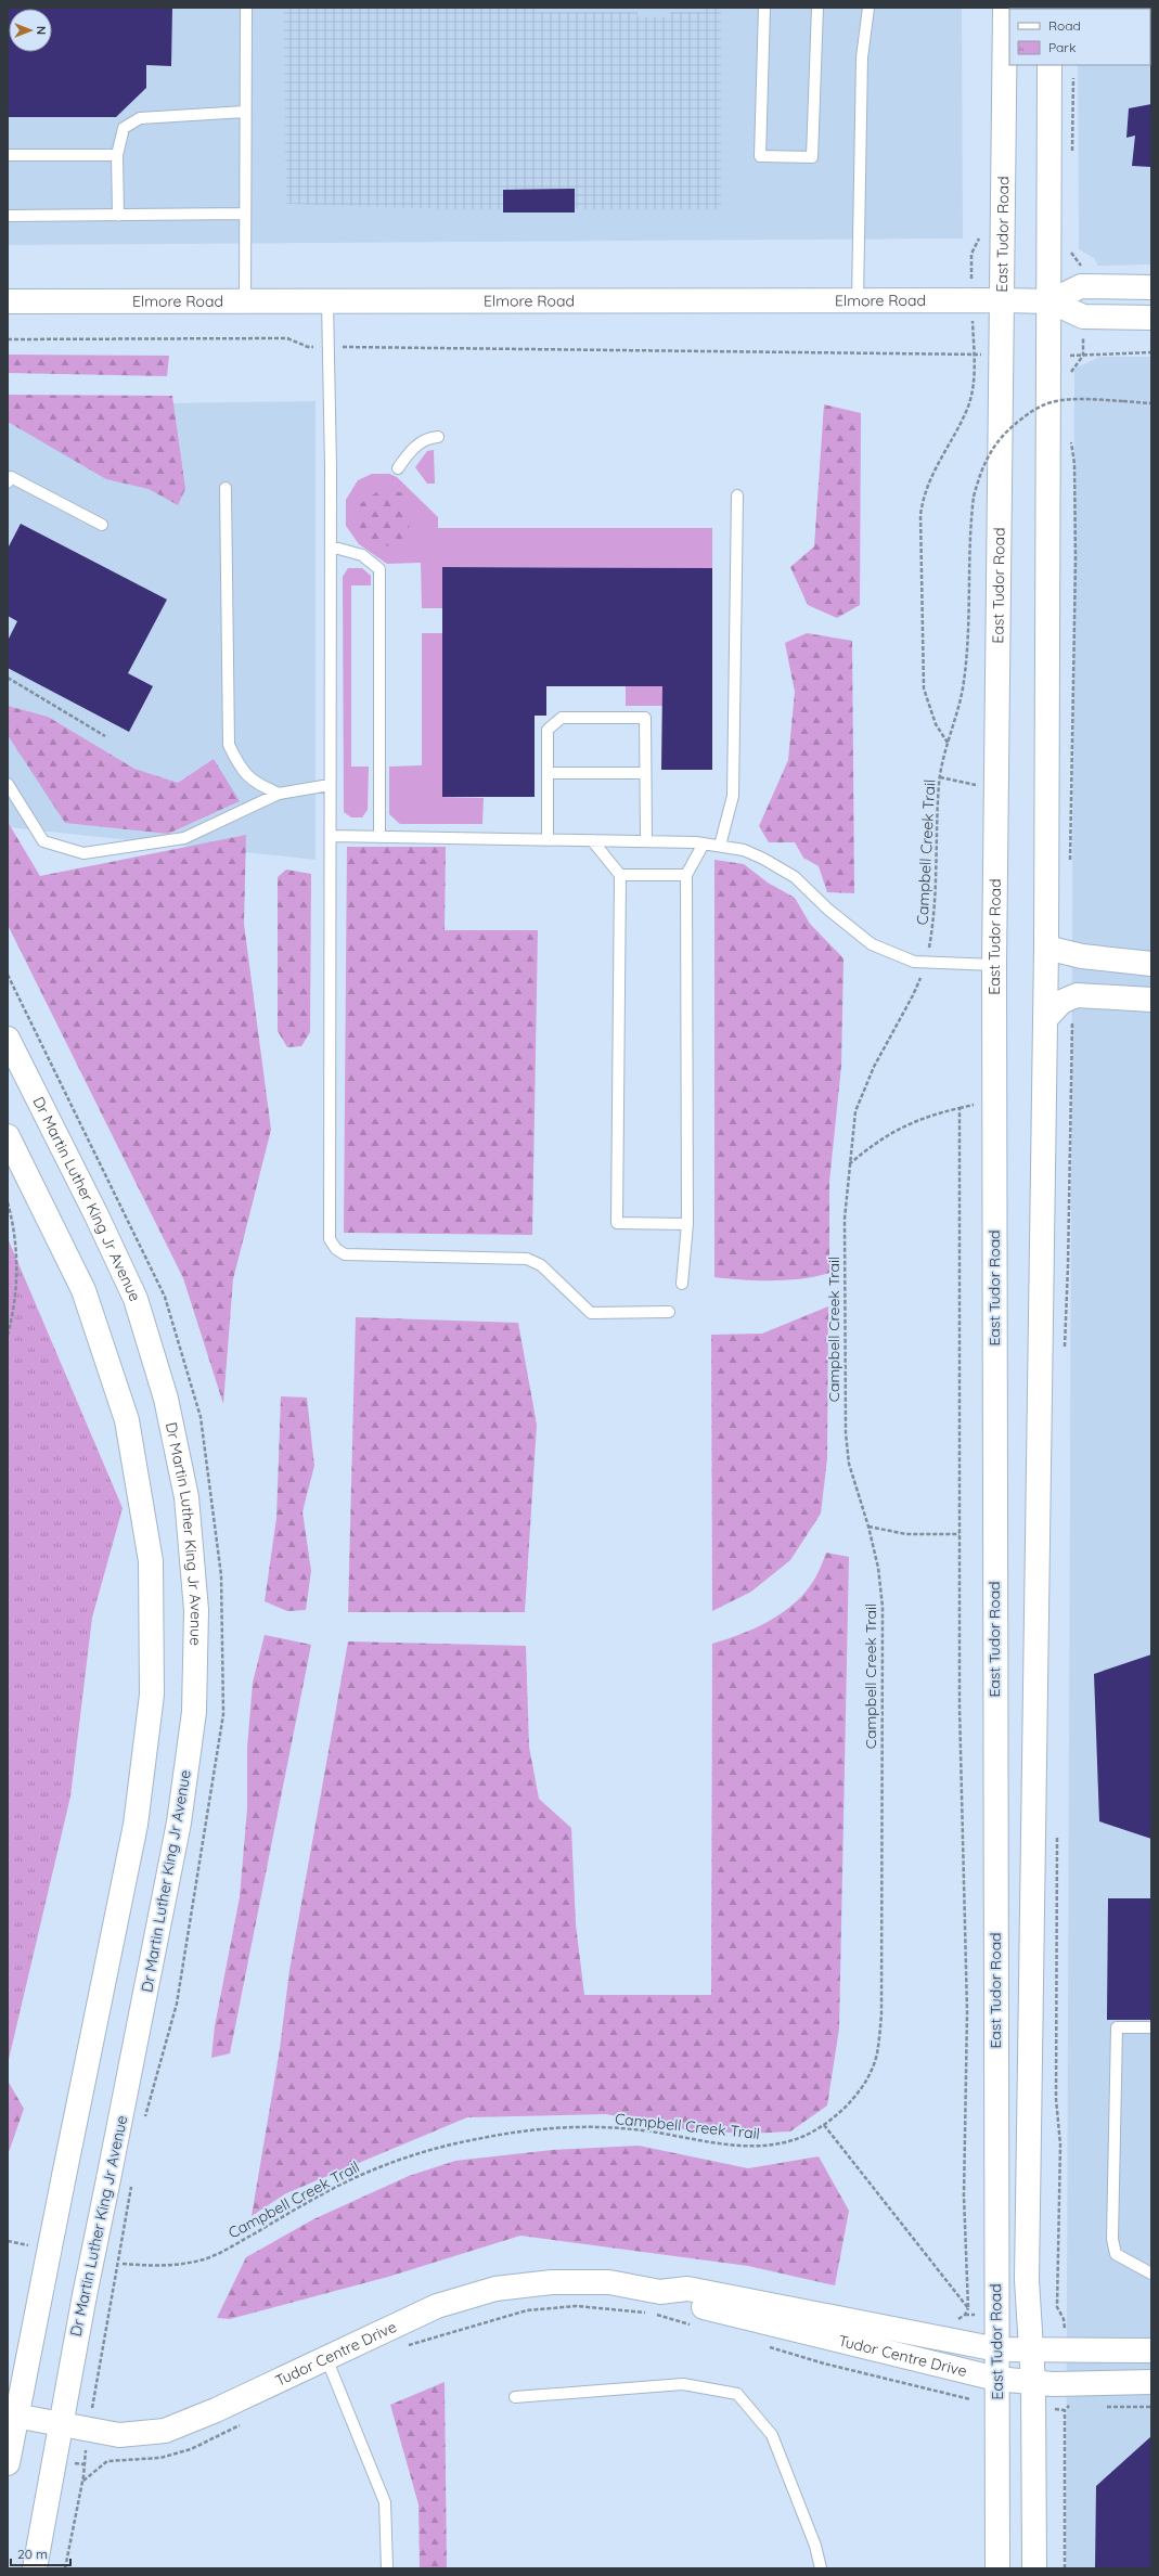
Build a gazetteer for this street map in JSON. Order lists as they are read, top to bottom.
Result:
{
  "streets": {
    "main road": [
      "East Tudor Road",
      "Elmore Road",
      "Dr Martin Luther King Jr Avenue",
      "Tudor Centre Drive"
    ],
    "path": ["Campbell Creek Trail"]
  },
  "crossings": [
    ["East Tudor Road", "Elmore Road"],
    ["East Tudor Road", "Tudor Centre Drive"],
    ["Dr Martin Luther King Jr Avenue", "Tudor Centre Drive"]
  ],
  "legend": ["Road", "Park"],
  "scale_bar": "20 m",
  "north": "right"
}
